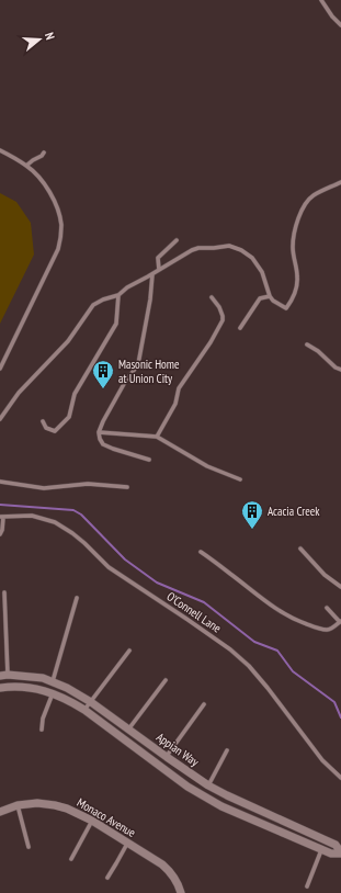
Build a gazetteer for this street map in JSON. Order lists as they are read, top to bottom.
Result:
{
  "streets": {
    "street": ["Appian Way", "Monaco Avenue"],
    "lane": ["O’Connell Lane"]
  },
  "places": {
    "building": ["Masonic Home at Union City", "Acacia Creek"]
  },
  "north": "right"
}
